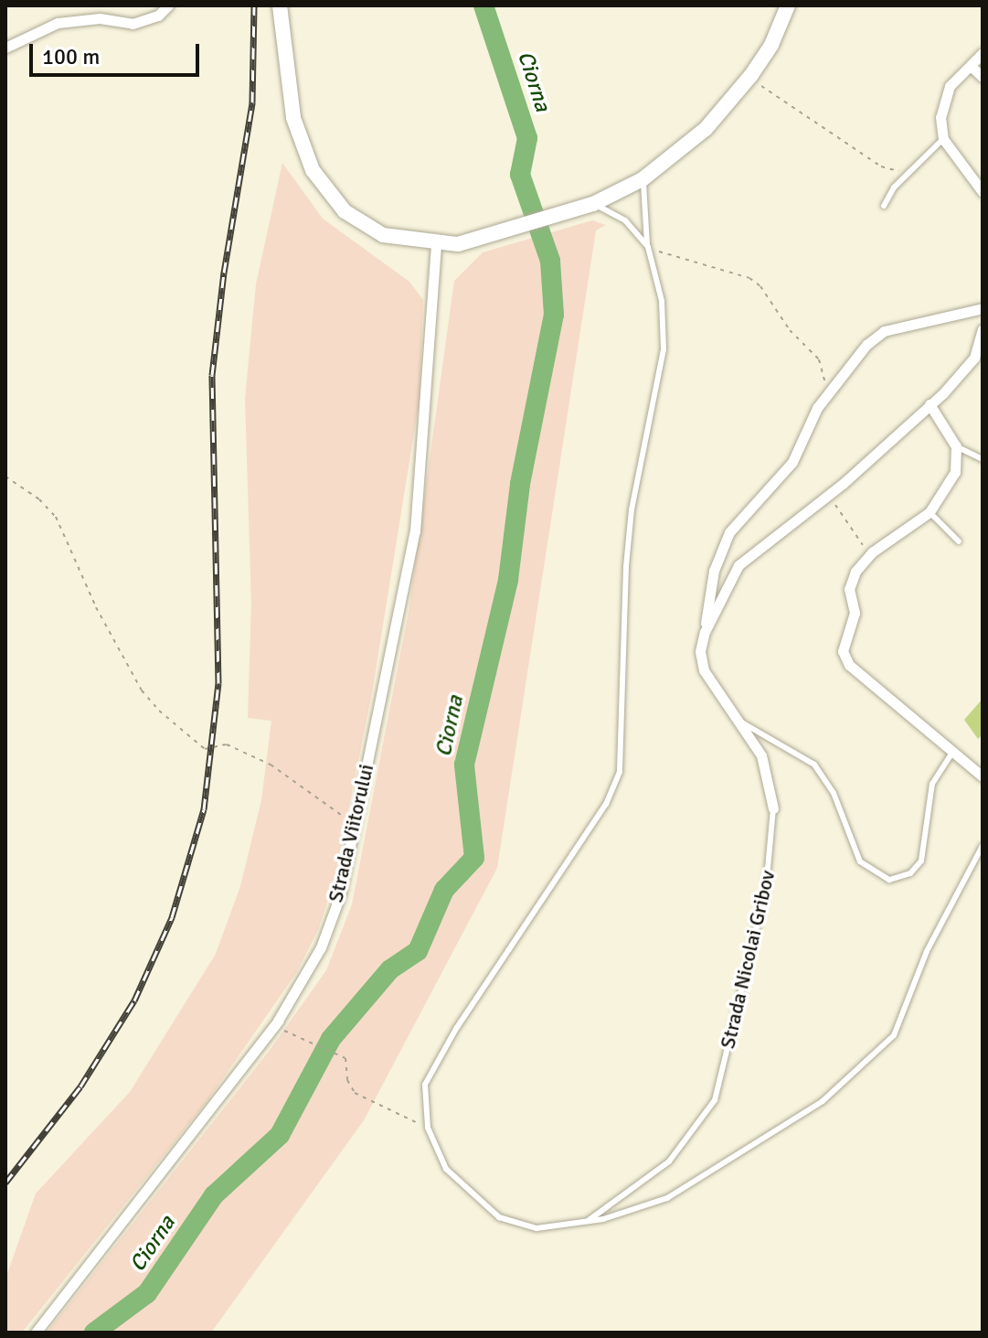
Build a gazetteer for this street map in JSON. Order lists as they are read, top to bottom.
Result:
{
  "streets": {
    "street": ["Strada Viitorului", "Strada Nicolai Gribov"]
  },
  "water": ["Ciorna"],
  "scale_bar": "100 m"
}
